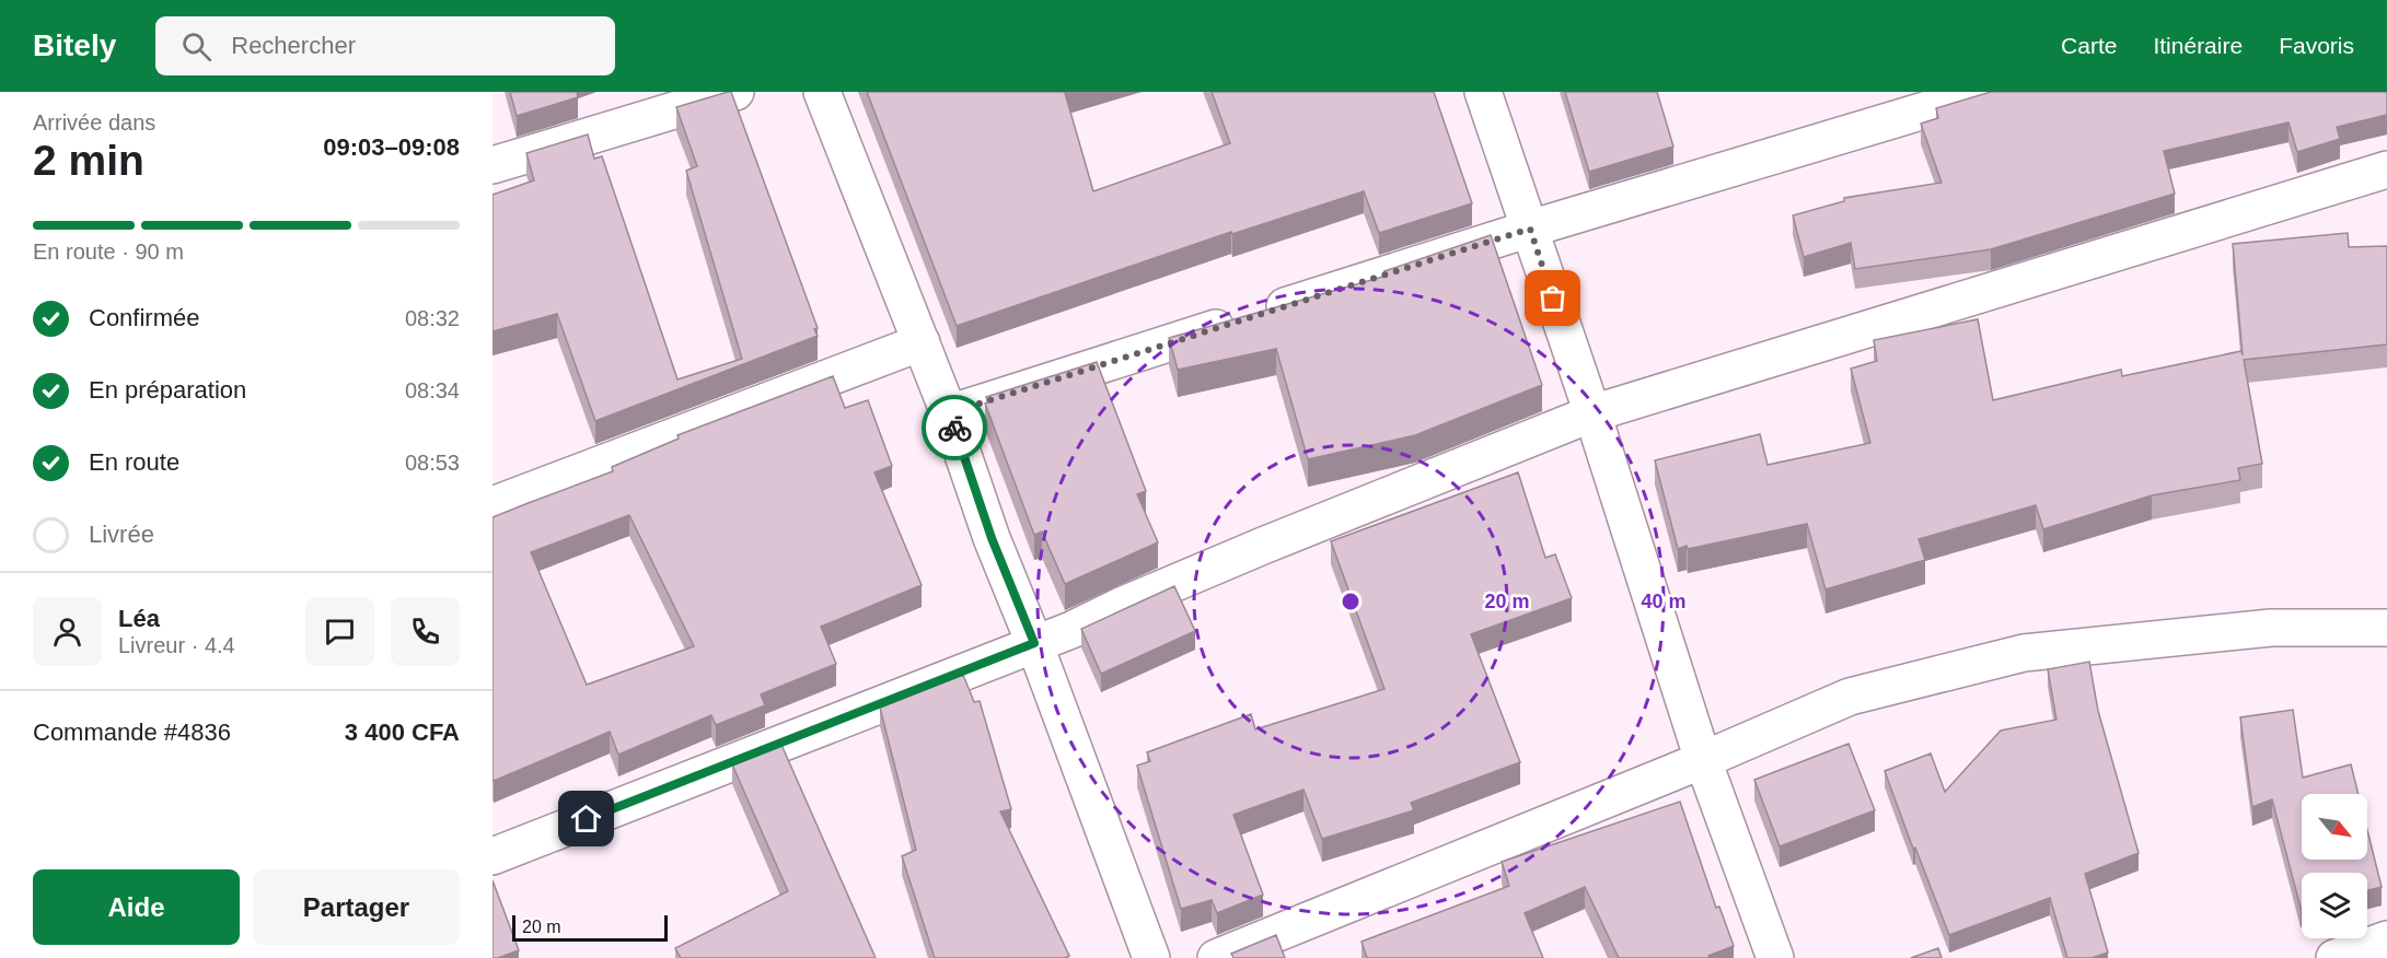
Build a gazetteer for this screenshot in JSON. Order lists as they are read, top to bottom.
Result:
{
  "scale_bar": "20 m",
  "north": "bottom right",
  "page": {
    "header": "Bitely",
    "search": "Rechercher",
    "nav": ["Carte", "Itinéraire", "Favoris"],
    "heading": ["2 min", "Arrivée dans", "09:03–09:08"],
    "panel": [
      "Léa",
      "Livreur · 4.4",
      "Commande #4836",
      "3 400 CFA"
    ],
    "bar": "En route · 90 m",
    "list": [
      ["Confirmée", "08:32"],
      ["En préparation", "08:34"],
      ["En route", "08:53"],
      "Livrée"
    ],
    "buttons": ["Aide", "Partager"],
    "scale": "20 m"
  },
  "rings": ["20 m", "40 m"]
}
